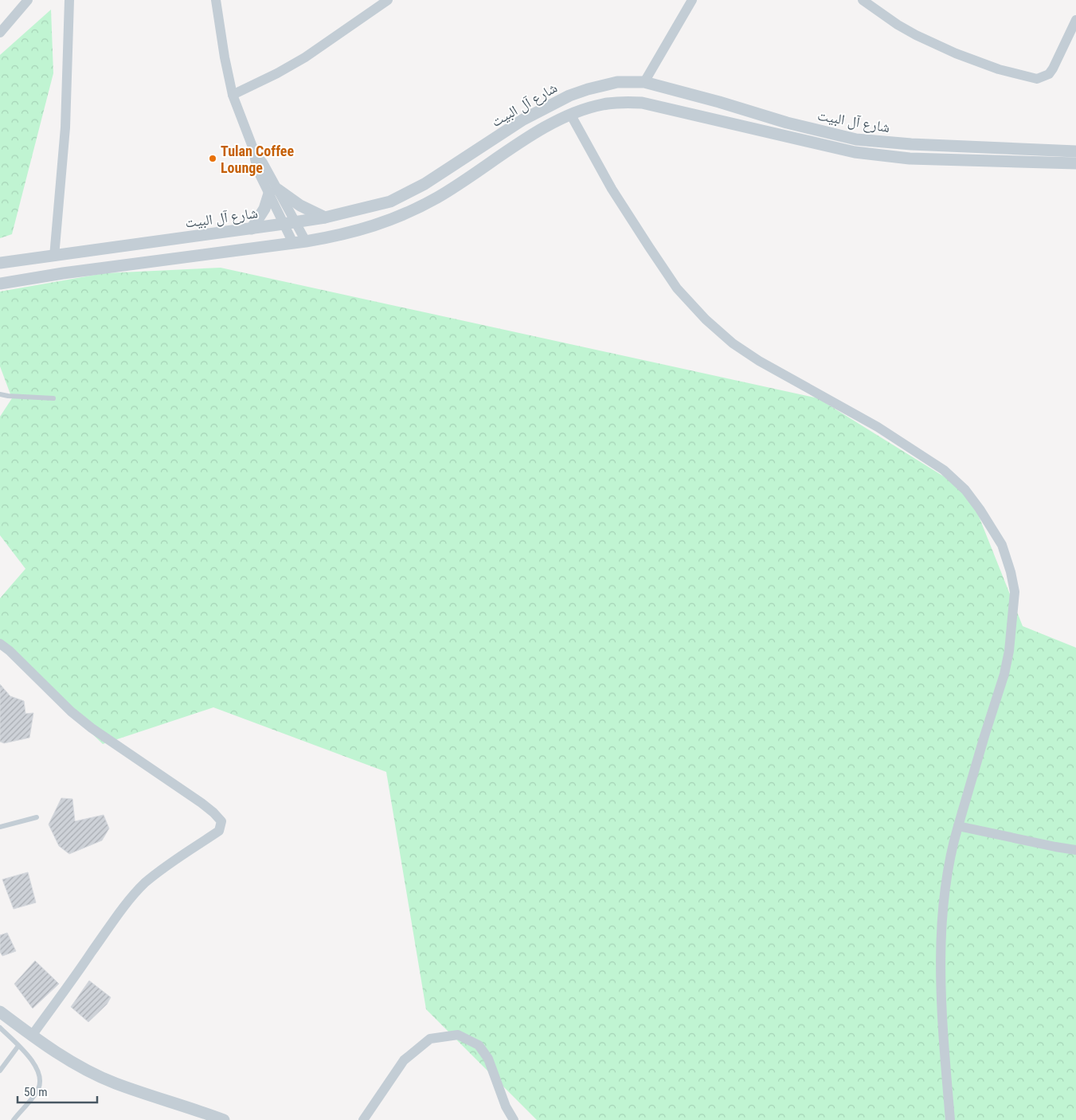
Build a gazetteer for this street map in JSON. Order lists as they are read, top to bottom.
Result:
{
  "streets": {
    "street": ["شارع آل البيت"]
  },
  "places": ["Tulan Coffee Lounge"],
  "scale_bar": "50 m"
}
